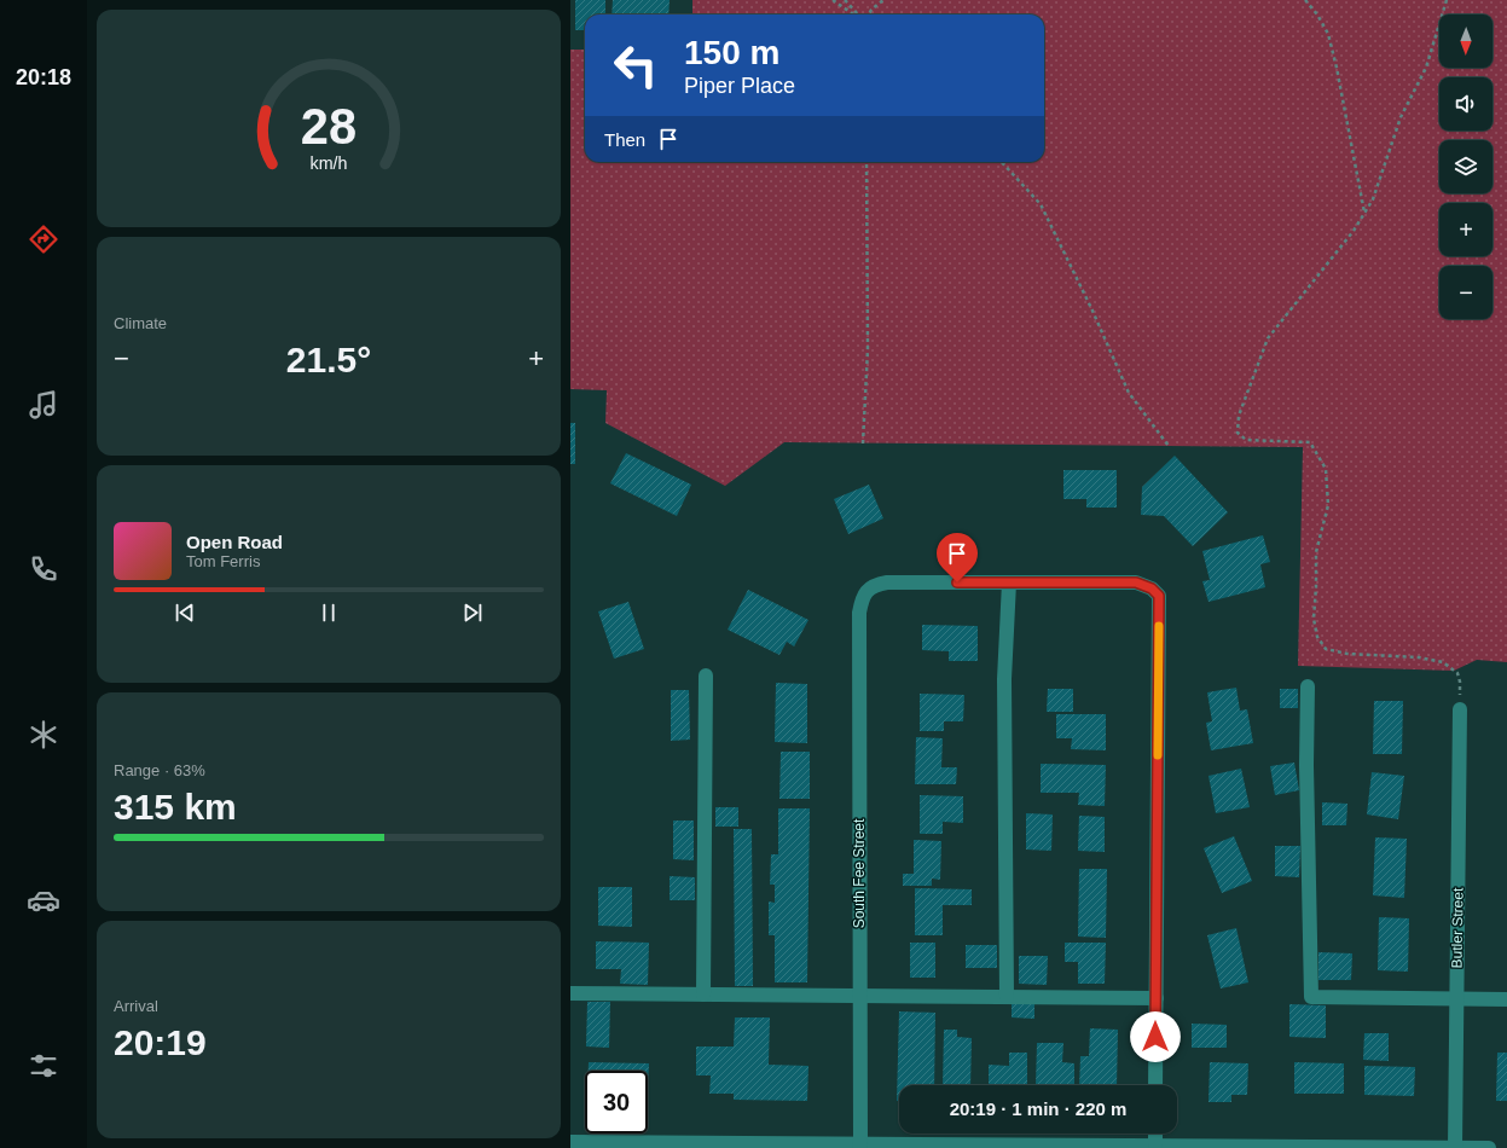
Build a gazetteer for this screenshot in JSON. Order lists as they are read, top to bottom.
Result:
{
  "streets": {
    "street": ["South Fee Street", "Butler Street"]
  },
  "north": "bottom",
  "page": {
    "tabs": "20:18",
    "map_buttons": ["+", "−"],
    "turn": ["150 m", "Piper Place"],
    "then": "Then",
    "tile": [
      "Climate",
      ["Range · 63%", "315 km"],
      ["Arrival", "20:19"]
    ],
    "heat": ["−", "21.5°", "+"],
    "song": ["Open Road", "Tom Ferris"],
    "limit": "30",
    "trip": "20:19 · 1 min · 220 m",
    "gauge": ["28", "km/h"]
  }
}
